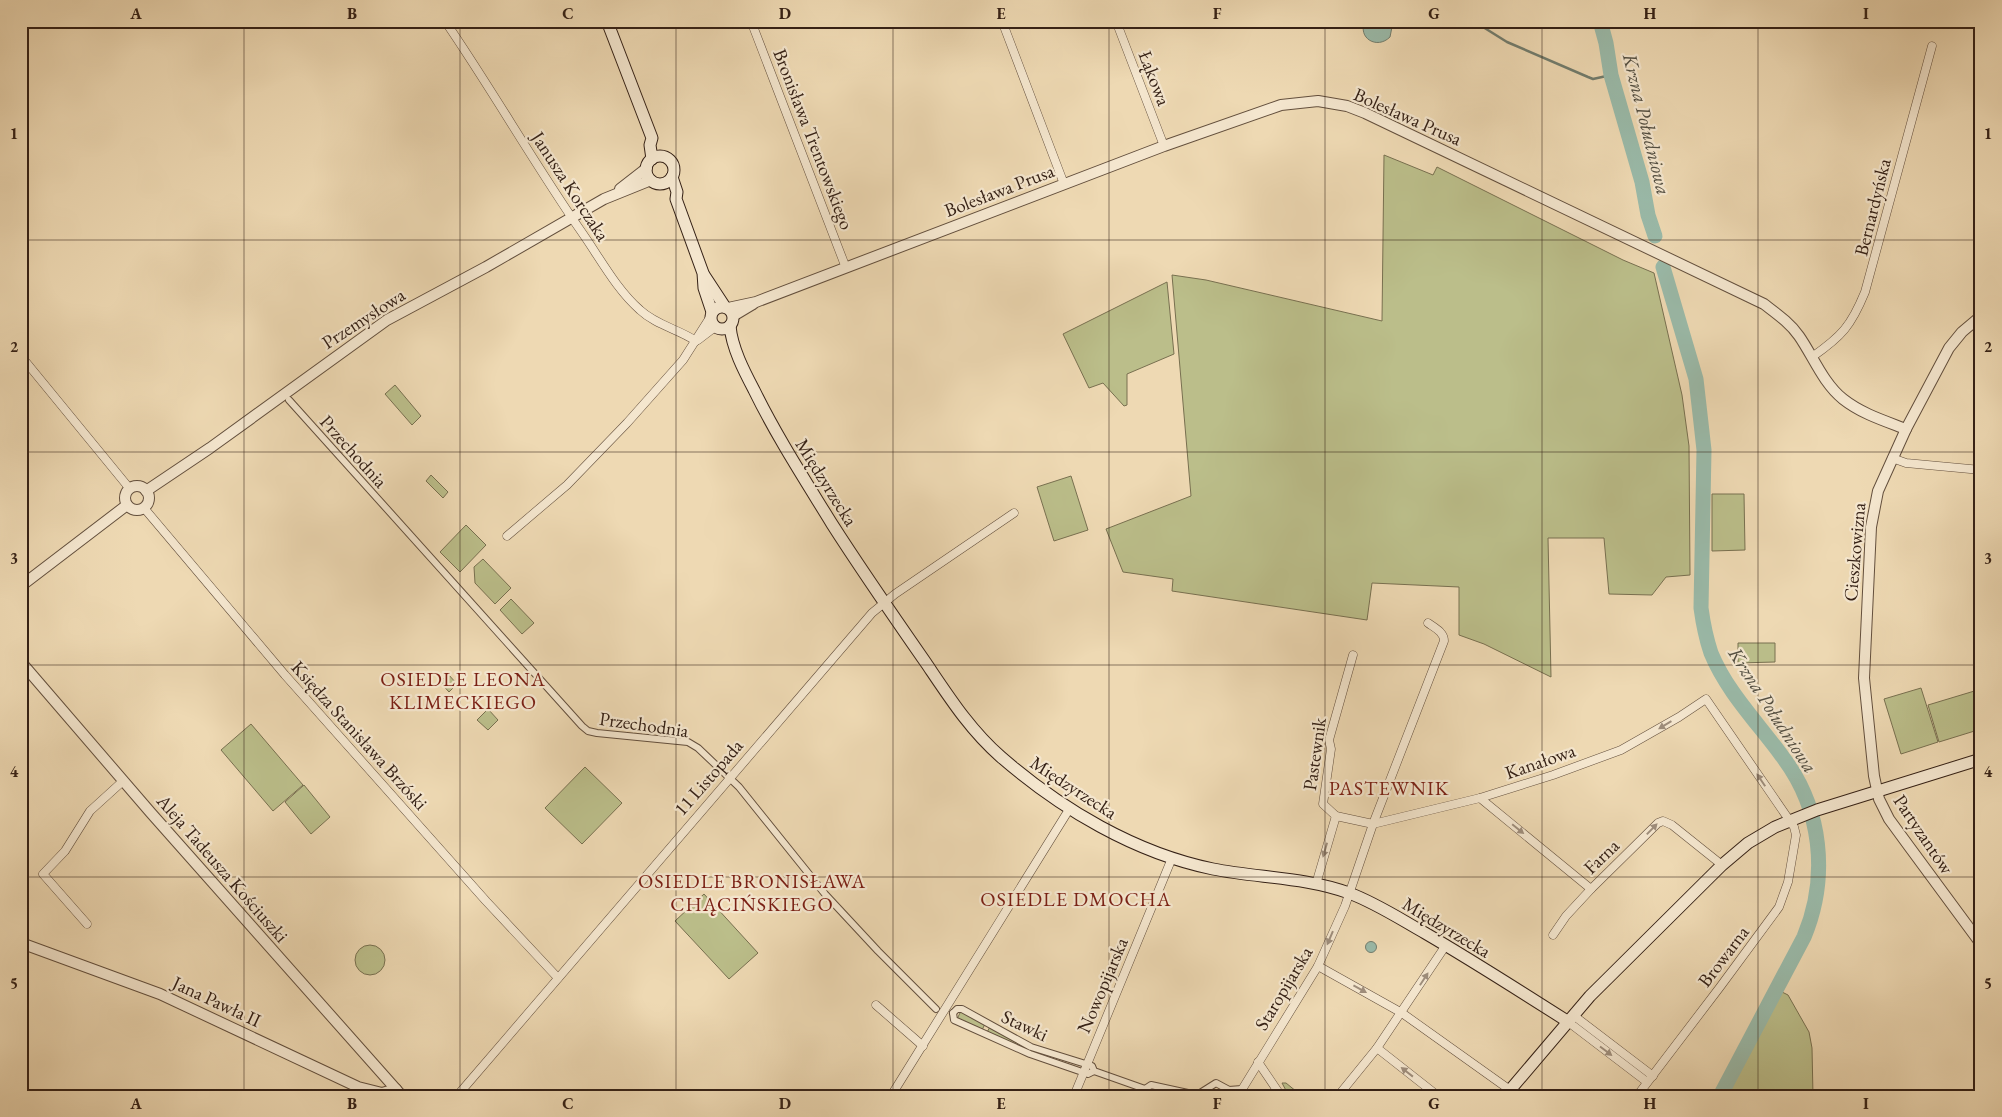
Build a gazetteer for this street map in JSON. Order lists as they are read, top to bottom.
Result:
{
  "streets": {
    "main road": ["Międzyrzecka"],
    "street": [
      "Łąkowa",
      "Bolesława Prusa",
      "Bronisława Trentowskiego",
      "Janusza Korczaka",
      "Bernardyńska",
      "Przemysłowa",
      "Przechodnia",
      "Cieszkowizna",
      "Księdza Stanisława Brzóski",
      "Pastewnik",
      "Kanałowa",
      "11 Listopada",
      "Partyzantów",
      "Farna",
      "Aleja Tadeusza Kościuszki",
      "Browarna",
      "Nowopijarska",
      "Staropijarska",
      "Jana Pawła II",
      "Stawki"
    ]
  },
  "crossings": [
    ["Łąkowa", "Bolesława Prusa"],
    ["Bolesława Prusa", "Bronisława Trentowskiego"],
    ["Bolesława Prusa", "Bernardyńska"],
    ["Bolesława Prusa", "Międzyrzecka"],
    ["Bolesława Prusa", "Cieszkowizna"],
    ["Janusza Korczaka", "Przemysłowa"],
    ["Przemysłowa", "Międzyrzecka"],
    ["Przemysłowa", "Księdza Stanisława Brzóski"],
    ["Przechodnia", "11 Listopada"],
    ["Międzyrzecka", "11 Listopada"],
    ["Międzyrzecka", "Nowopijarska"],
    ["Międzyrzecka", "Staropijarska"],
    ["Cieszkowizna", "Partyzantów"],
    ["Księdza Stanisława Brzóski", "11 Listopada"],
    ["Kanałowa", "Farna"],
    ["Kanałowa", "Browarna"],
    ["Aleja Tadeusza Kościuszki", "Jana Pawła II"],
    ["Nowopijarska", "Stawki"]
  ],
  "districts": [
    "OSIEDLE LEONA KLIMECKIEGO",
    "PASTEWNIK",
    "OSIEDLE BRONISŁAWA CHĄCIŃSKIEGO",
    "OSIEDLE DMOCHA"
  ],
  "water": ["Krzna Południowa"],
  "grid": {
    "columns": [
      "A",
      "B",
      "C",
      "D",
      "E",
      "F",
      "G",
      "H",
      "I"
    ],
    "rows": [
      "1",
      "2",
      "3",
      "4",
      "5"
    ]
  }
}
